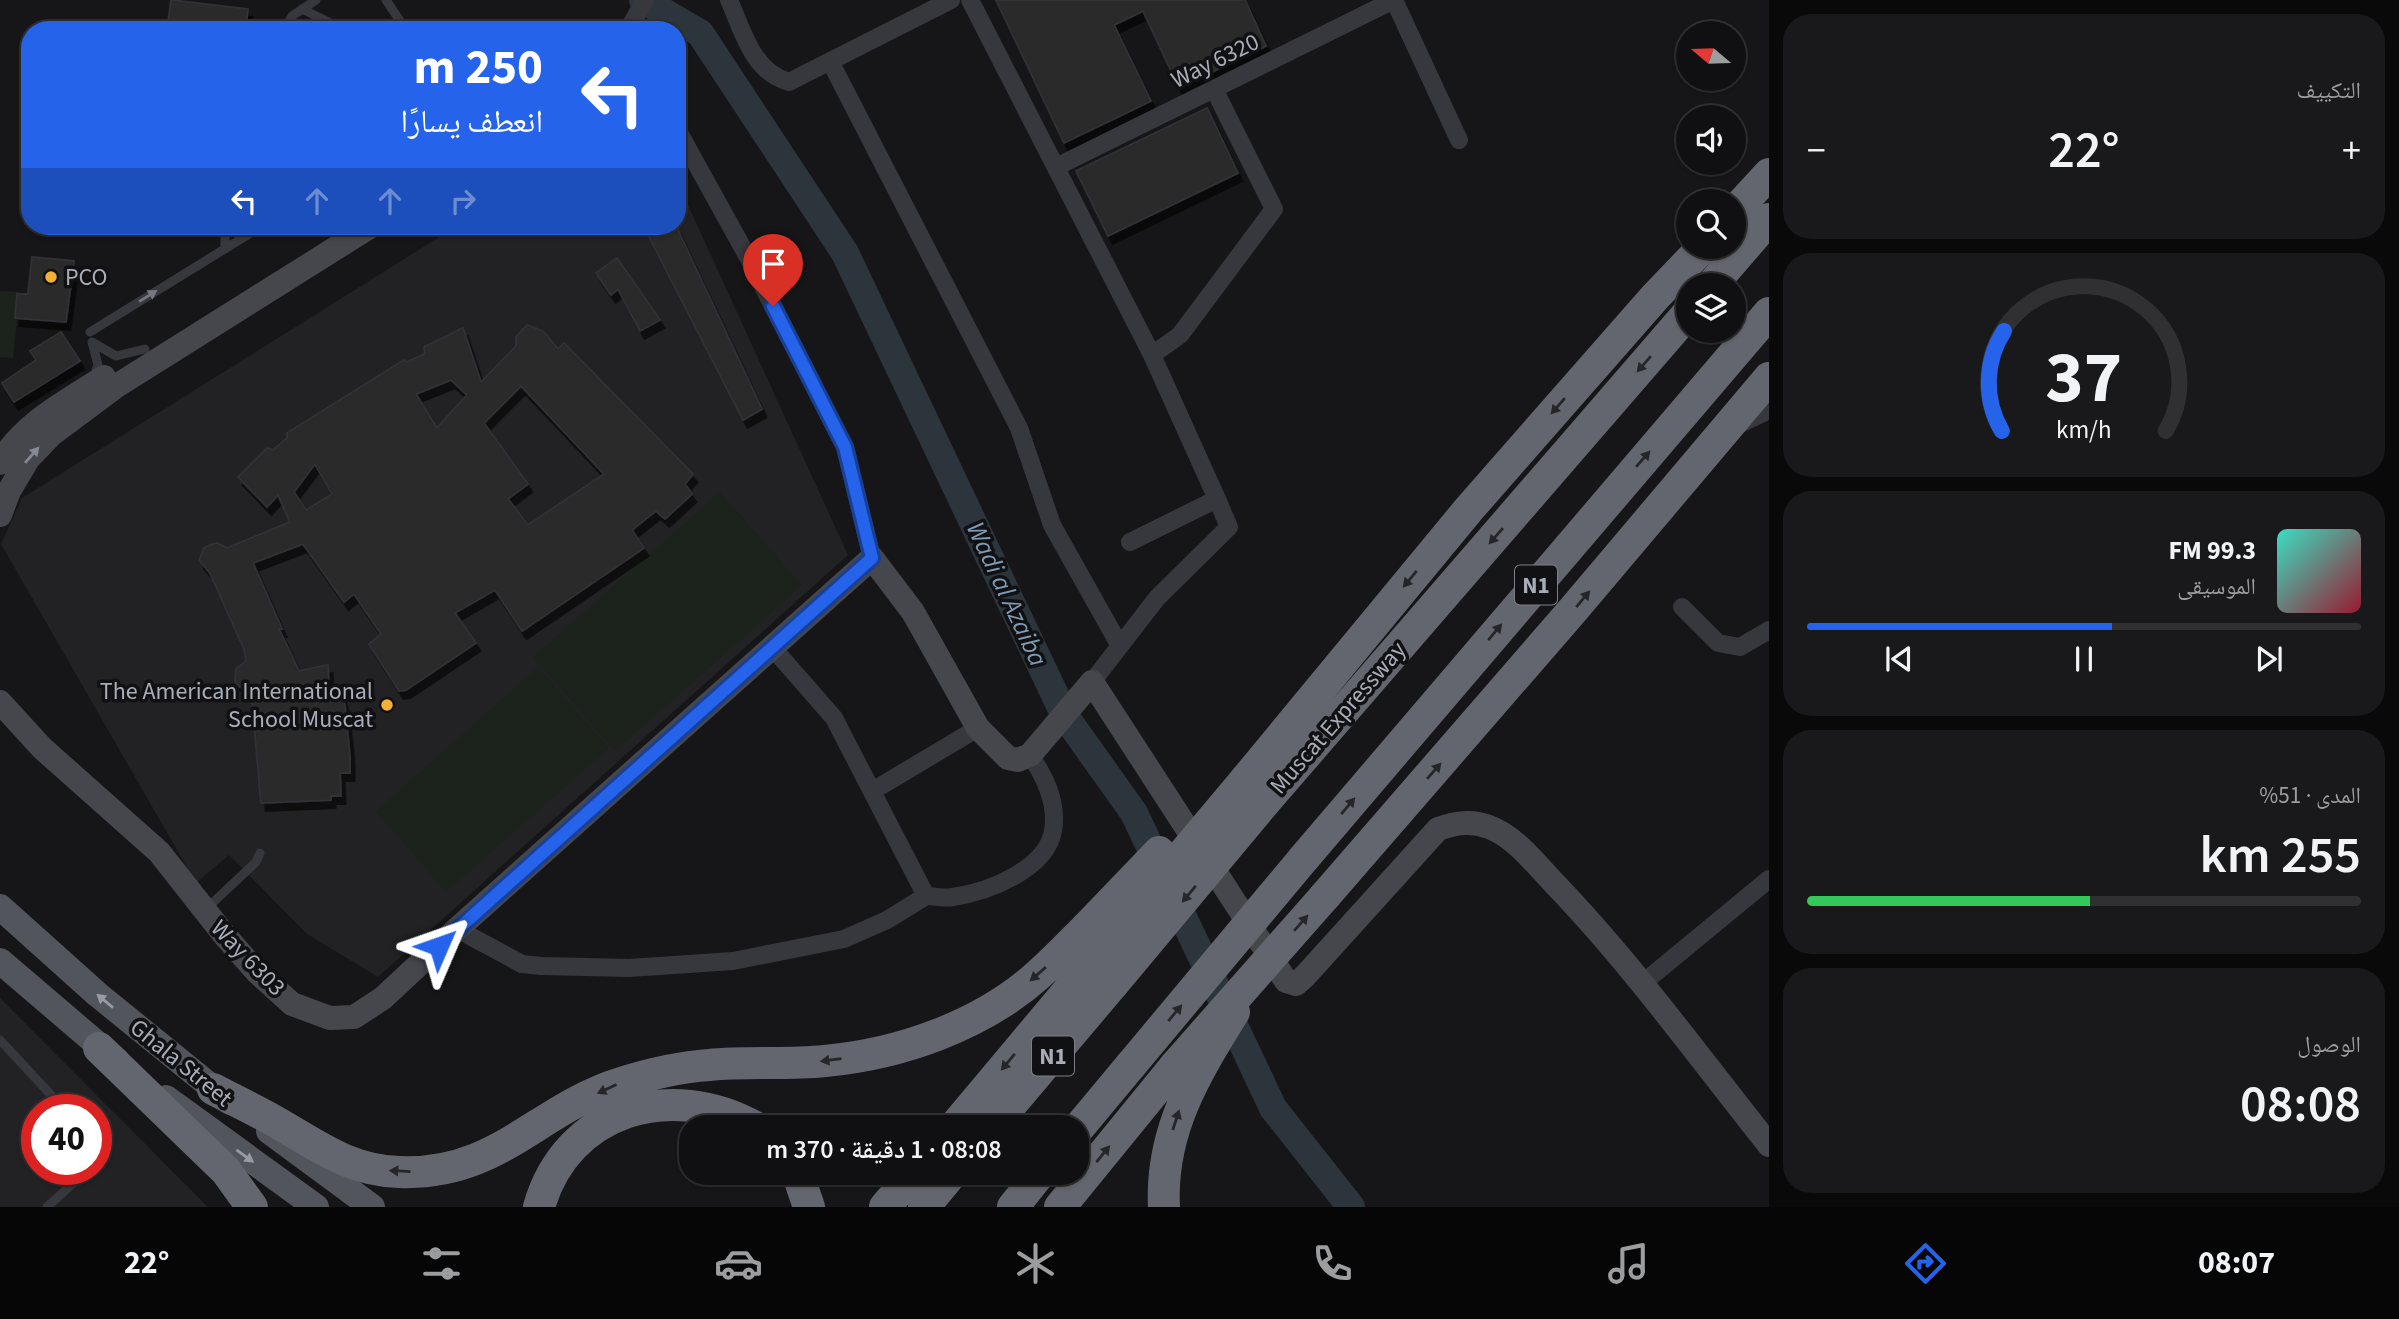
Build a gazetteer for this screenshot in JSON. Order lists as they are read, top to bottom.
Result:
{
  "streets": {
    "highway": ["N1", "Muscat Expressway"],
    "main road": ["Ghala Street"],
    "street": ["Way 6320", "Way 6303"]
  },
  "water": ["Wadi al Azaiba"],
  "places": ["PCO", "The American International School Muscat"],
  "north": "left",
  "page": {
    "tile": [
      "التكييف",
      ["المدى · 51%", "255 km"],
      ["الوصول", "08:08"]
    ],
    "turn": ["250 m", "انعطف يسارًا"],
    "heat": ["−", "22°", "+"],
    "song": ["99.3 FM", "الموسيقى"],
    "limit": "40",
    "trip": "08:08 · 1 دقيقة · 370 m",
    "tabs": ["08:07", "22°"],
    "gauge": ["37", "km/h"]
  }
}
